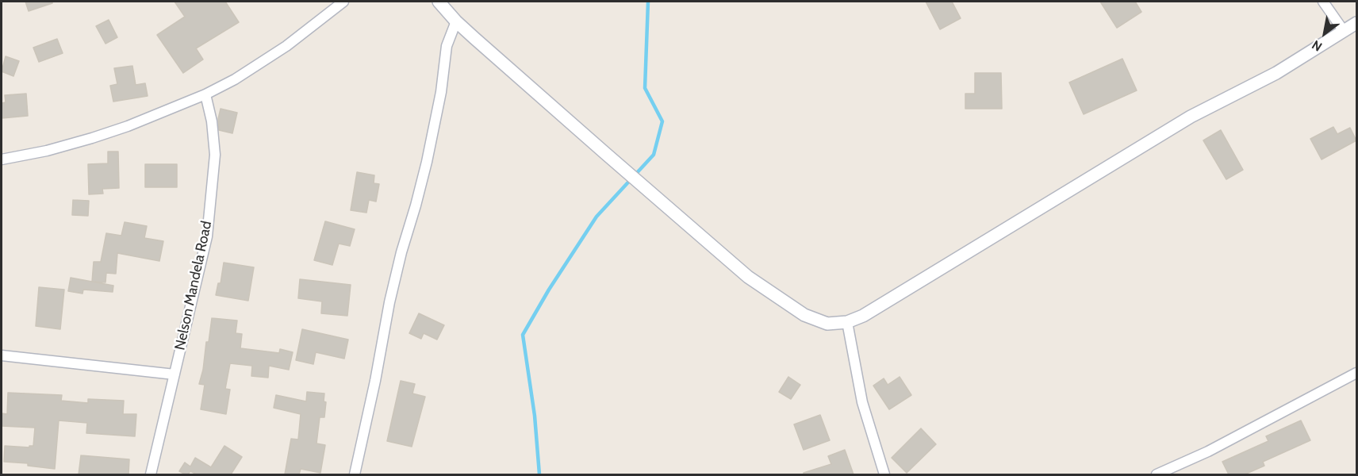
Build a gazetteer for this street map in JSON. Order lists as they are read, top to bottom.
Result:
{
  "streets": {
    "street": ["Nelson Mandela Road"]
  },
  "north": "bottom left"
}
